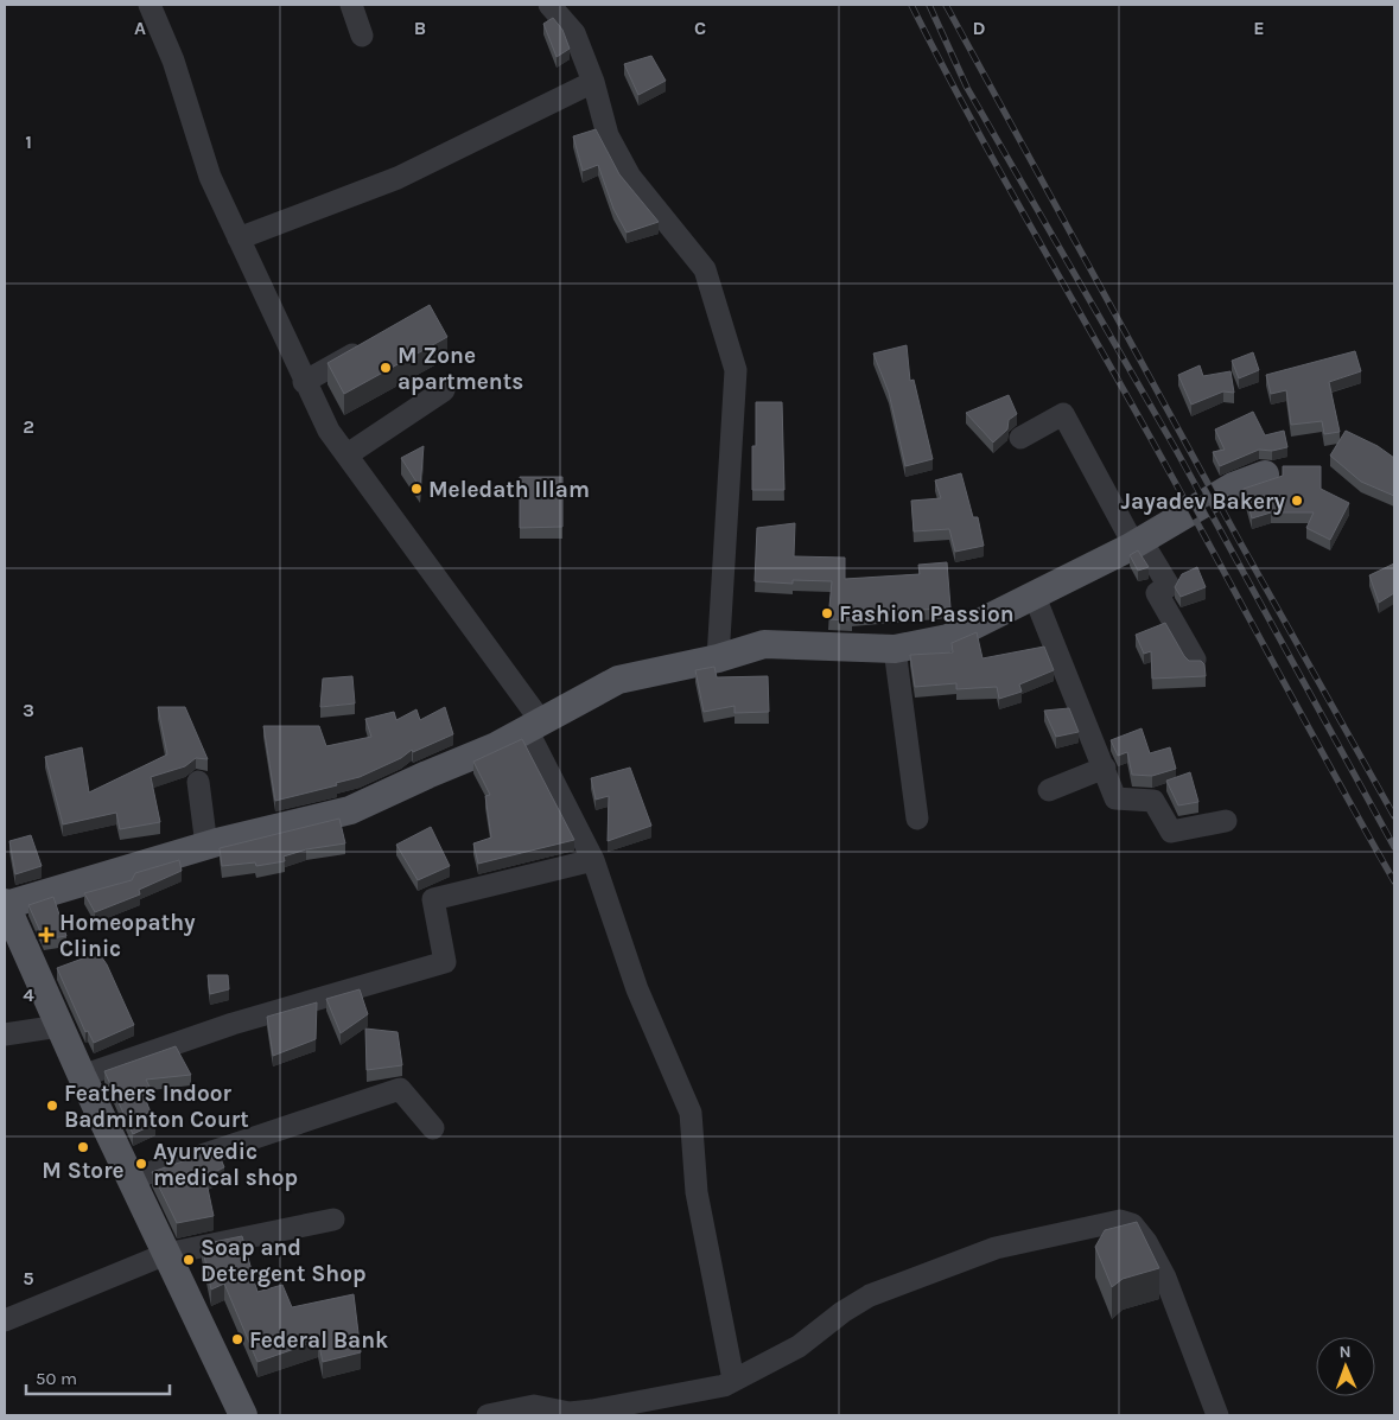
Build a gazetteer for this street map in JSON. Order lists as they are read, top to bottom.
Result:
{
  "places": {
    "other": [
      "M Zone apartments",
      "Meledath Illam",
      "Jayadev Bakery",
      "Fashion Passion",
      "Feathers Indoor Badminton Court",
      "M Store",
      "Ayurvedic medical shop",
      "Soap and Detergent Shop",
      "Federal Bank"
    ],
    "health": ["Homeopathy Clinic"]
  },
  "scale_bar": "50 m",
  "north": "top",
  "grid": {
    "columns": [
      "A",
      "B",
      "C",
      "D",
      "E"
    ],
    "rows": [
      "1",
      "2",
      "3",
      "4",
      "5"
    ]
  }
}
